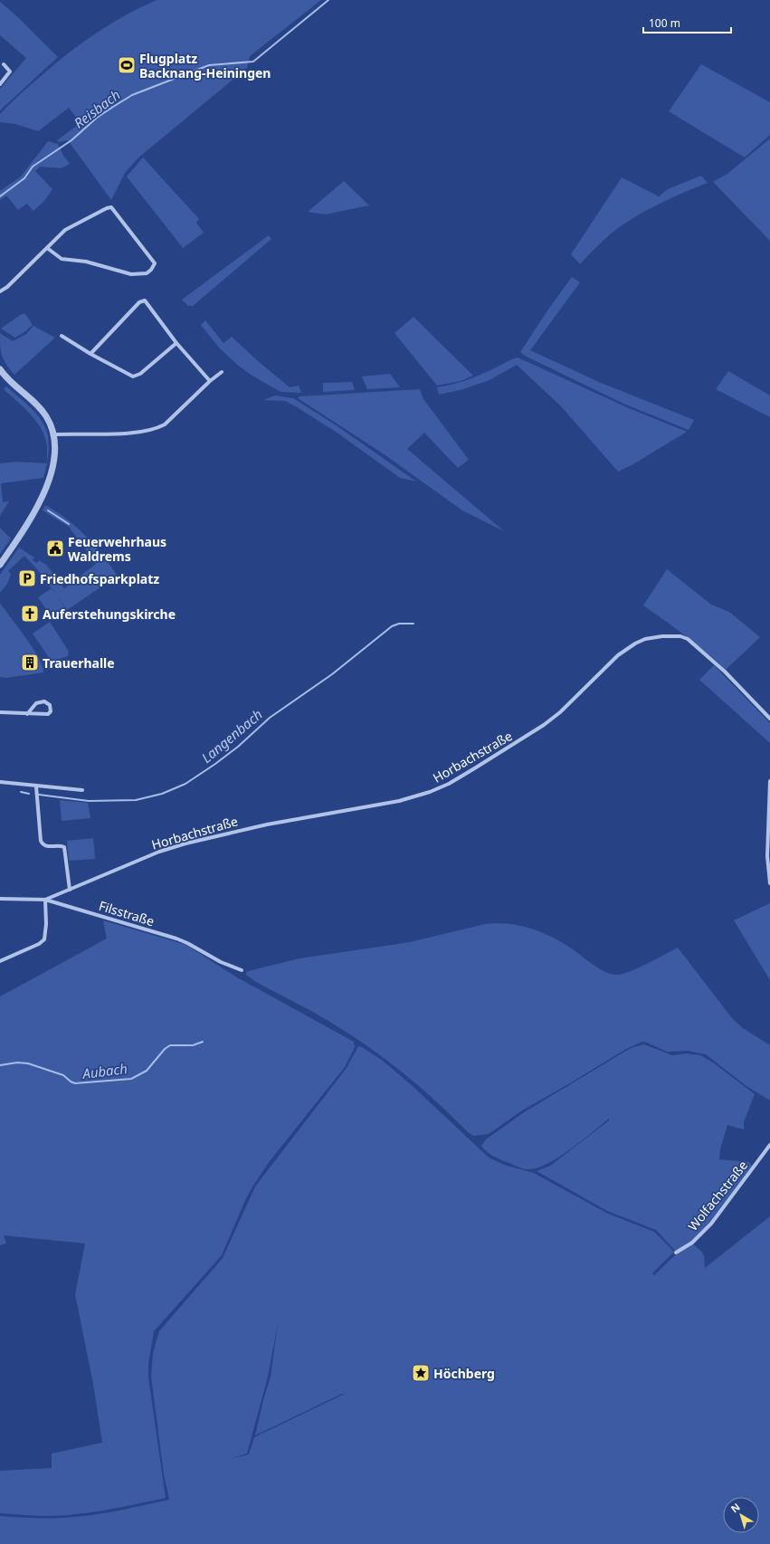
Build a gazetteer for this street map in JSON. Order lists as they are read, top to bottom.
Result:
{
  "streets": {
    "street": ["Horbachstraße", "Filsstraße", "Wolfachstraße"]
  },
  "crossings": [
    ["Horbachstraße", "Filsstraße"]
  ],
  "water": ["Reisbach", "Langenbach", "Aubach"],
  "places": {
    "sports": ["Flugplatz Backnang-Heiningen"],
    "public building": ["Feuerwehrhaus Waldrems"],
    "parking": ["Friedhofsparkplatz"],
    "church": ["Auferstehungskirche"],
    "building": ["Trauerhalle"],
    "place": ["Höchberg"]
  },
  "scale_bar": "100 m",
  "north": "top left"
}
